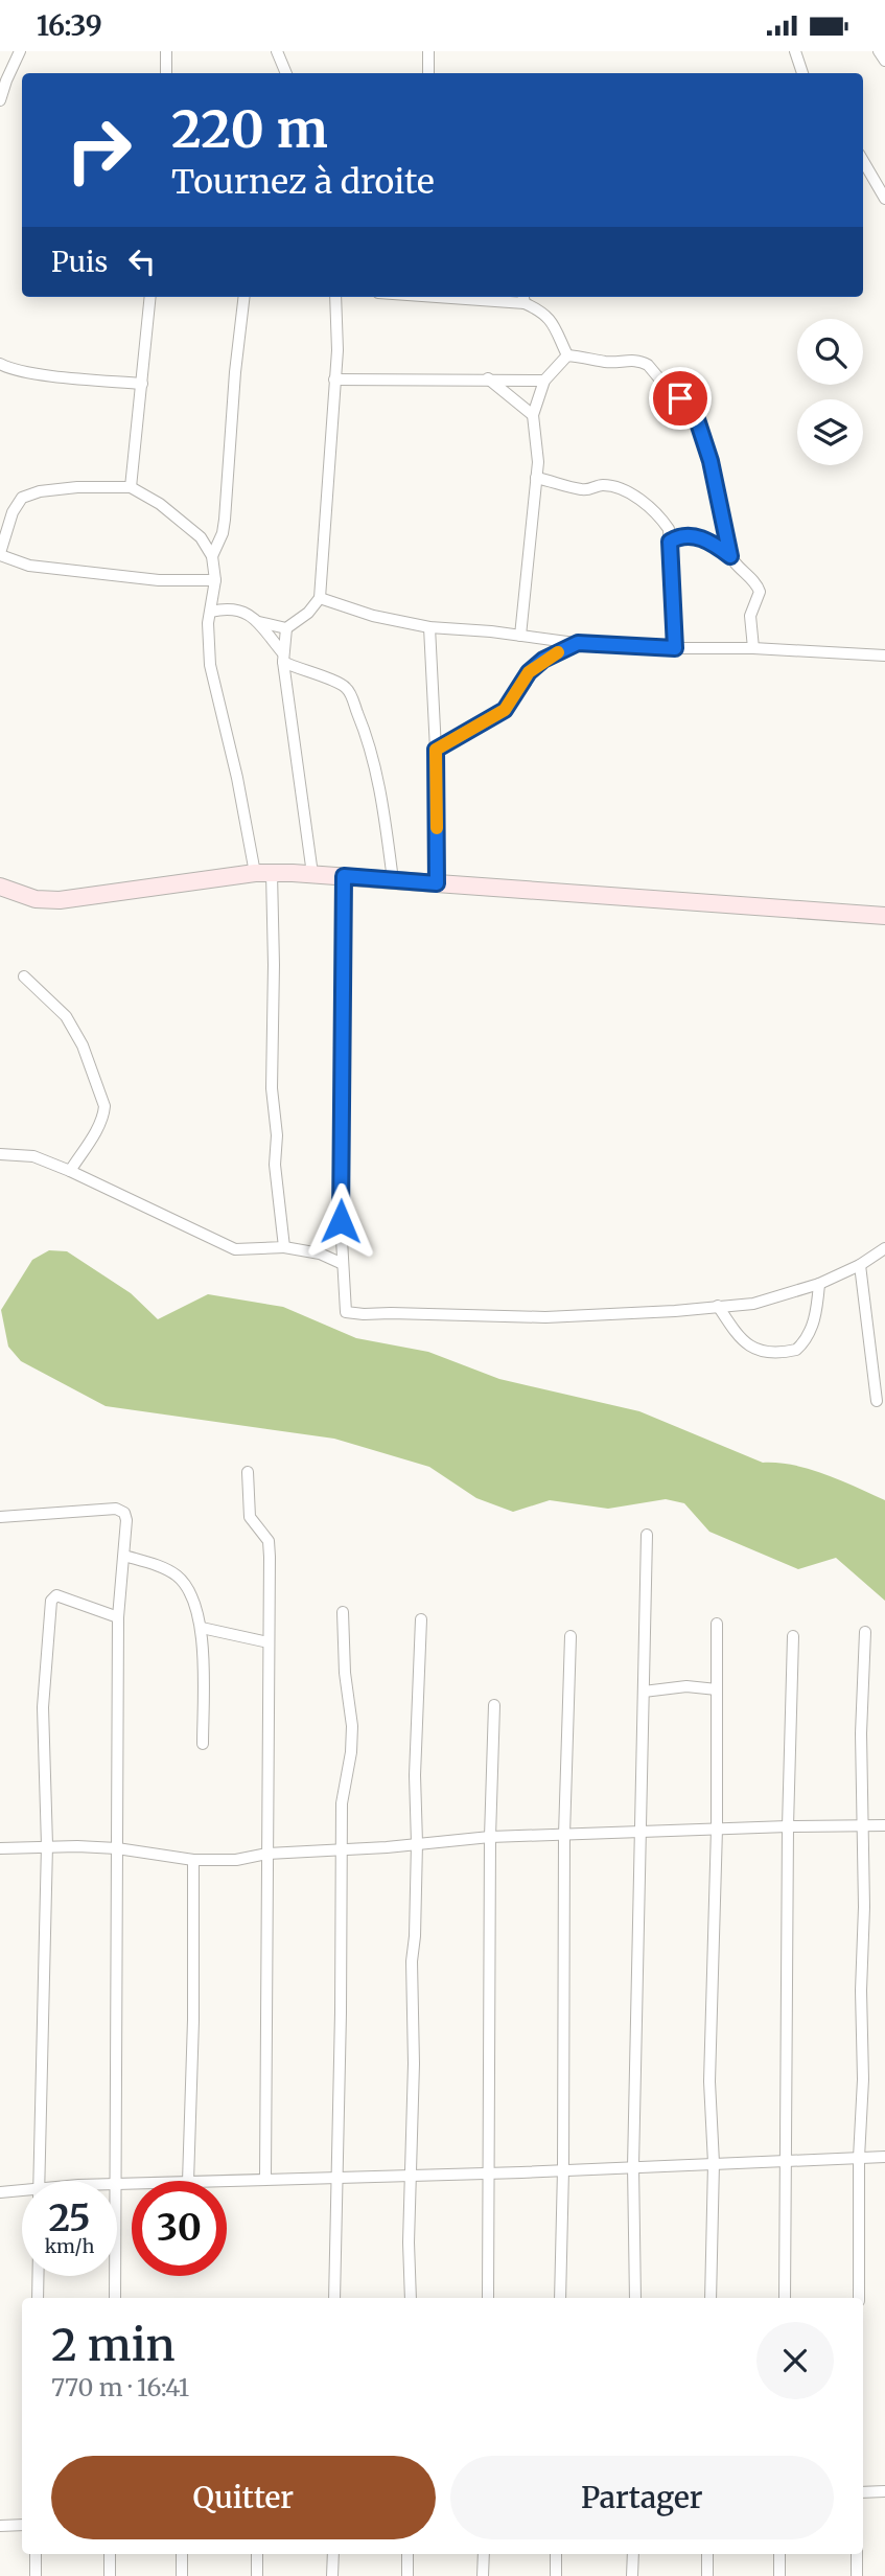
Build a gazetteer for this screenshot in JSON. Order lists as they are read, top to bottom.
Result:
{
  "page": {
    "status": "16:39",
    "turn": ["220 m", "Tournez à droite"],
    "then": "Puis",
    "speed": "25 km/h",
    "limit": "30",
    "heading": ["2 min", "770 m · 16:41"],
    "buttons": ["Quitter", "Partager"]
  }
}
